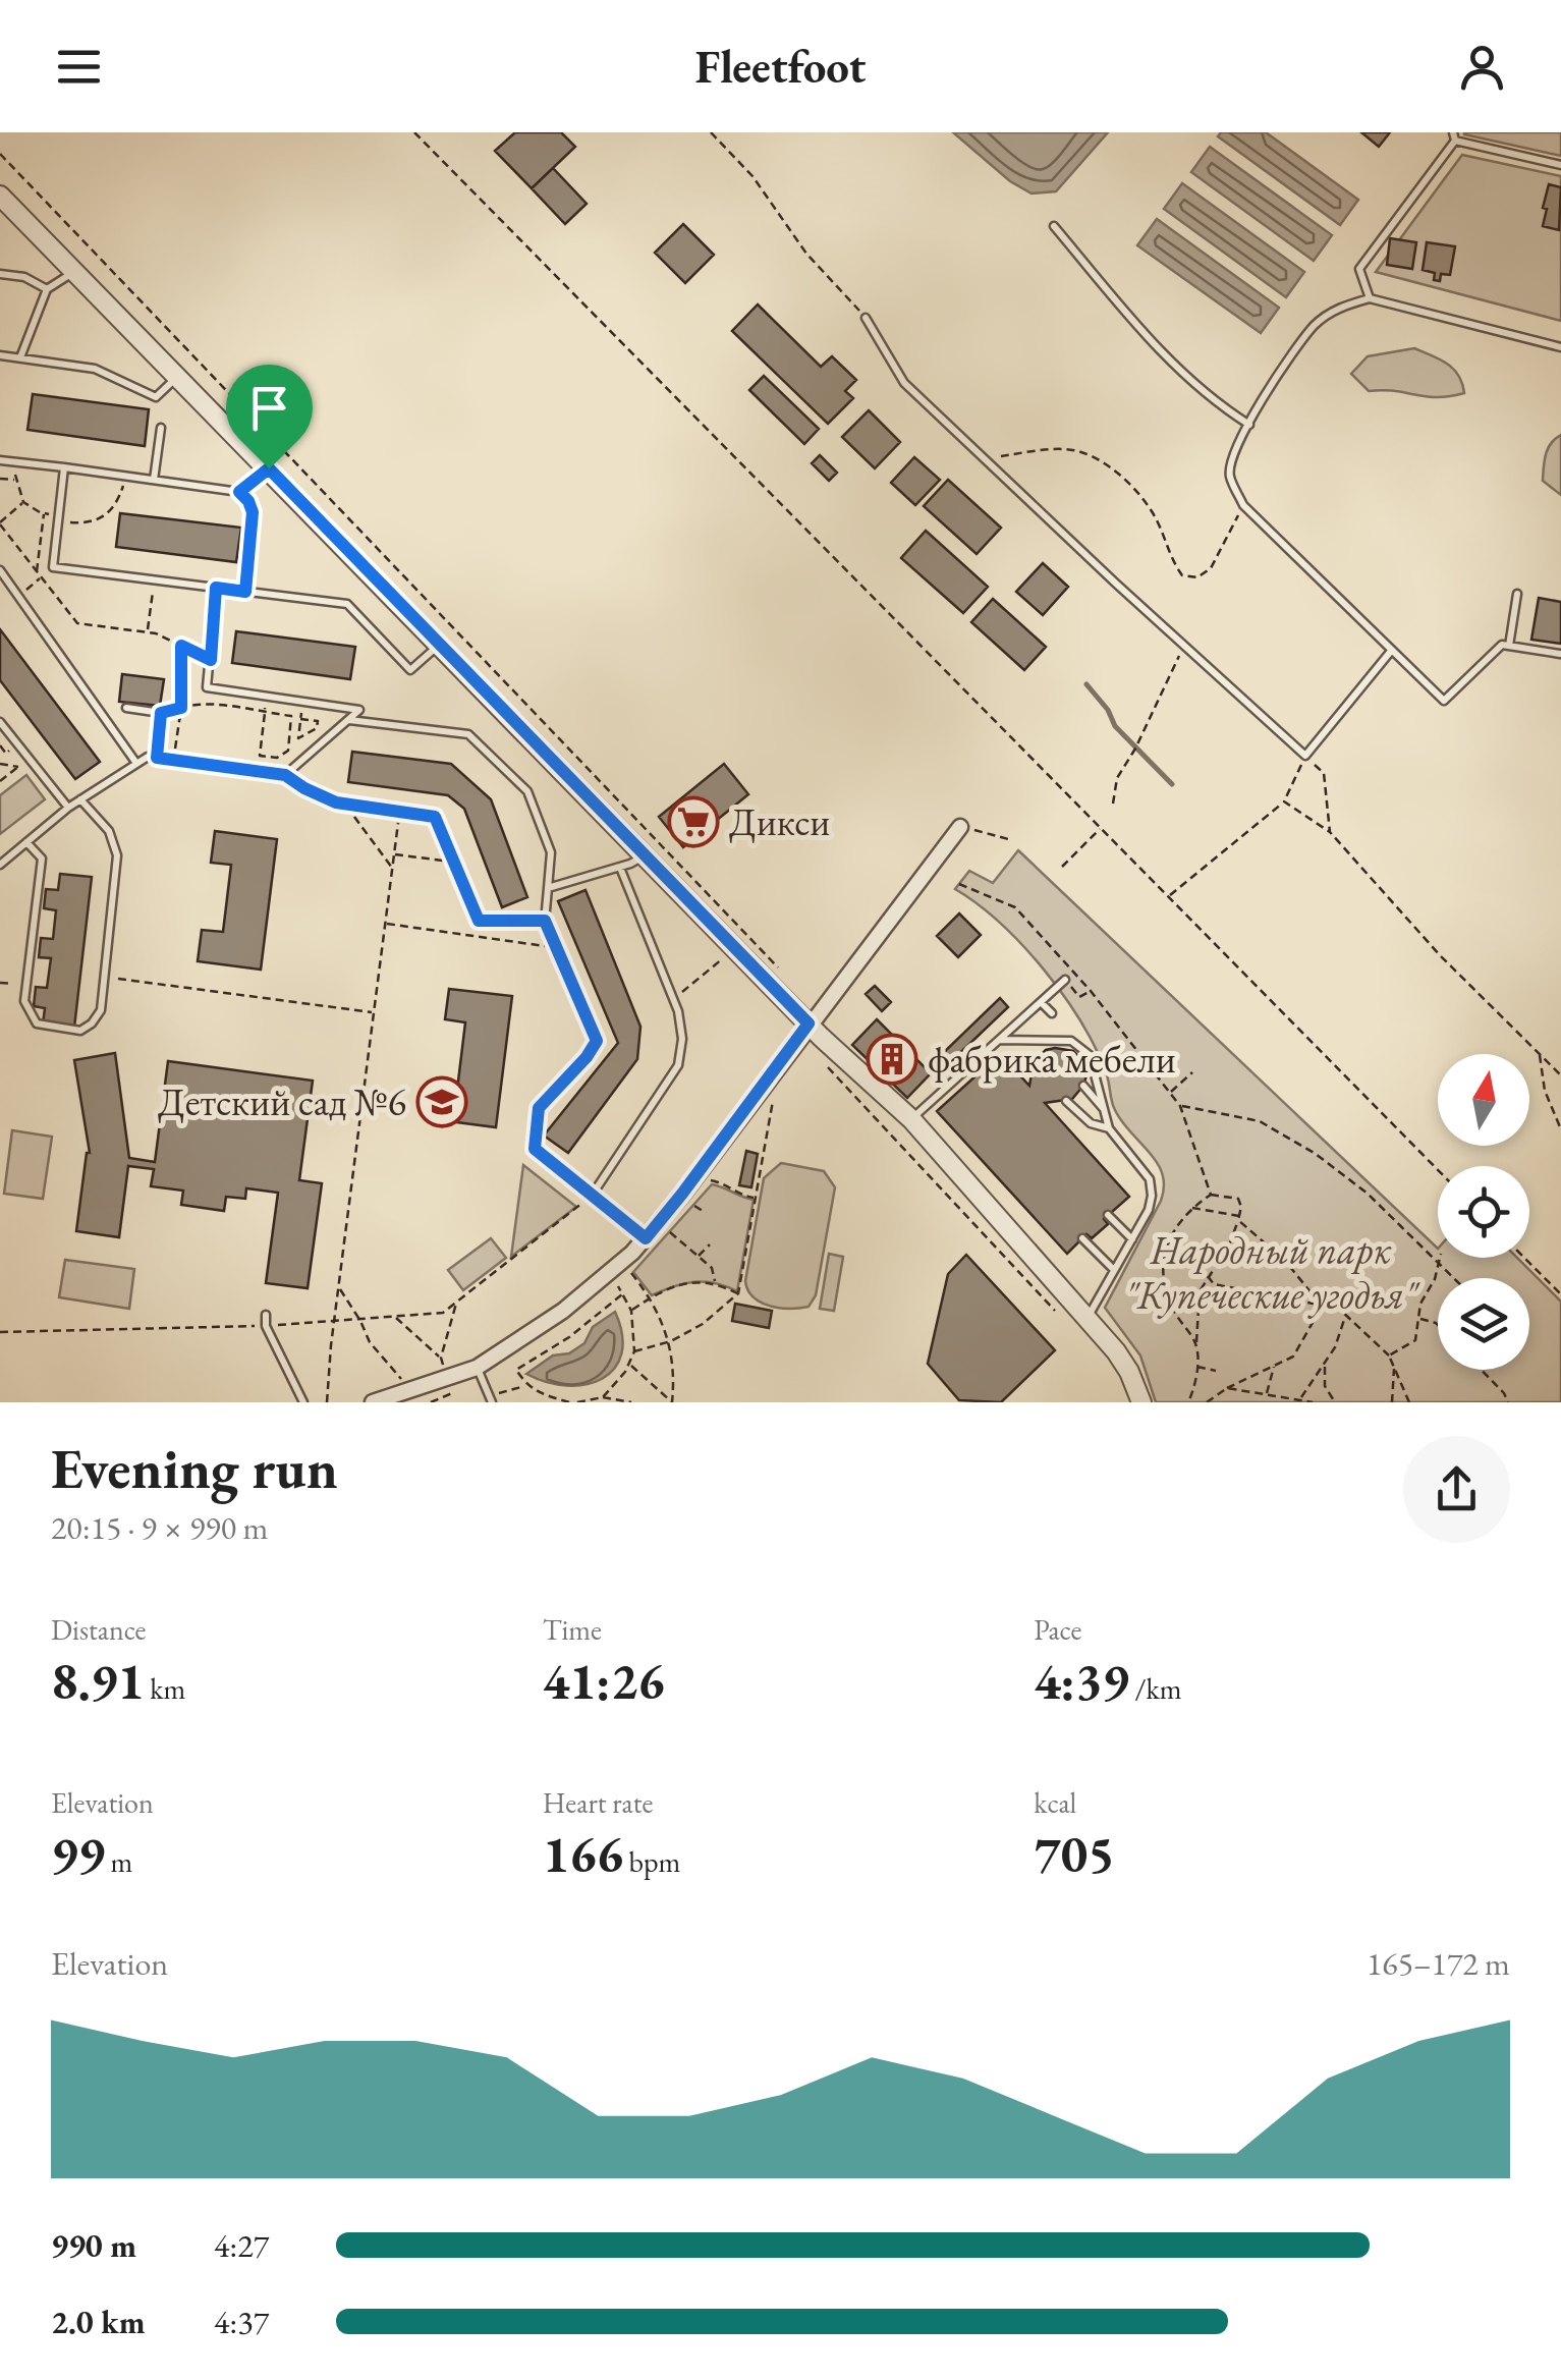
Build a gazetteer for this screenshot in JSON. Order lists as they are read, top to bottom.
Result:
{
  "parks": ["Народный парк \"Купеческие угодья\""],
  "places": {
    "supermarket": ["Дикси"],
    "building": ["фабрика мебели"],
    "school or university": ["Детский сад №6"]
  },
  "north": "top",
  "page": {
    "header": "Fleetfoot",
    "heading": ["Evening run", "20:15 · 9 × 990 m"],
    "stats": [
      ["Distance", "8.91 km"],
      ["Time", "41:26"],
      ["Pace", "4:39 /km"],
      ["Elevation", "99 m"],
      ["Heart rate", "166 bpm"],
      ["kcal", "705"]
    ],
    "chart": ["Elevation", "165–172 m"],
    "list": [
      {
        "name": "990 m",
        "note": "4:27"
      },
      {
        "name": "2.0 km",
        "note": "4:37"
      }
    ]
  }
}
